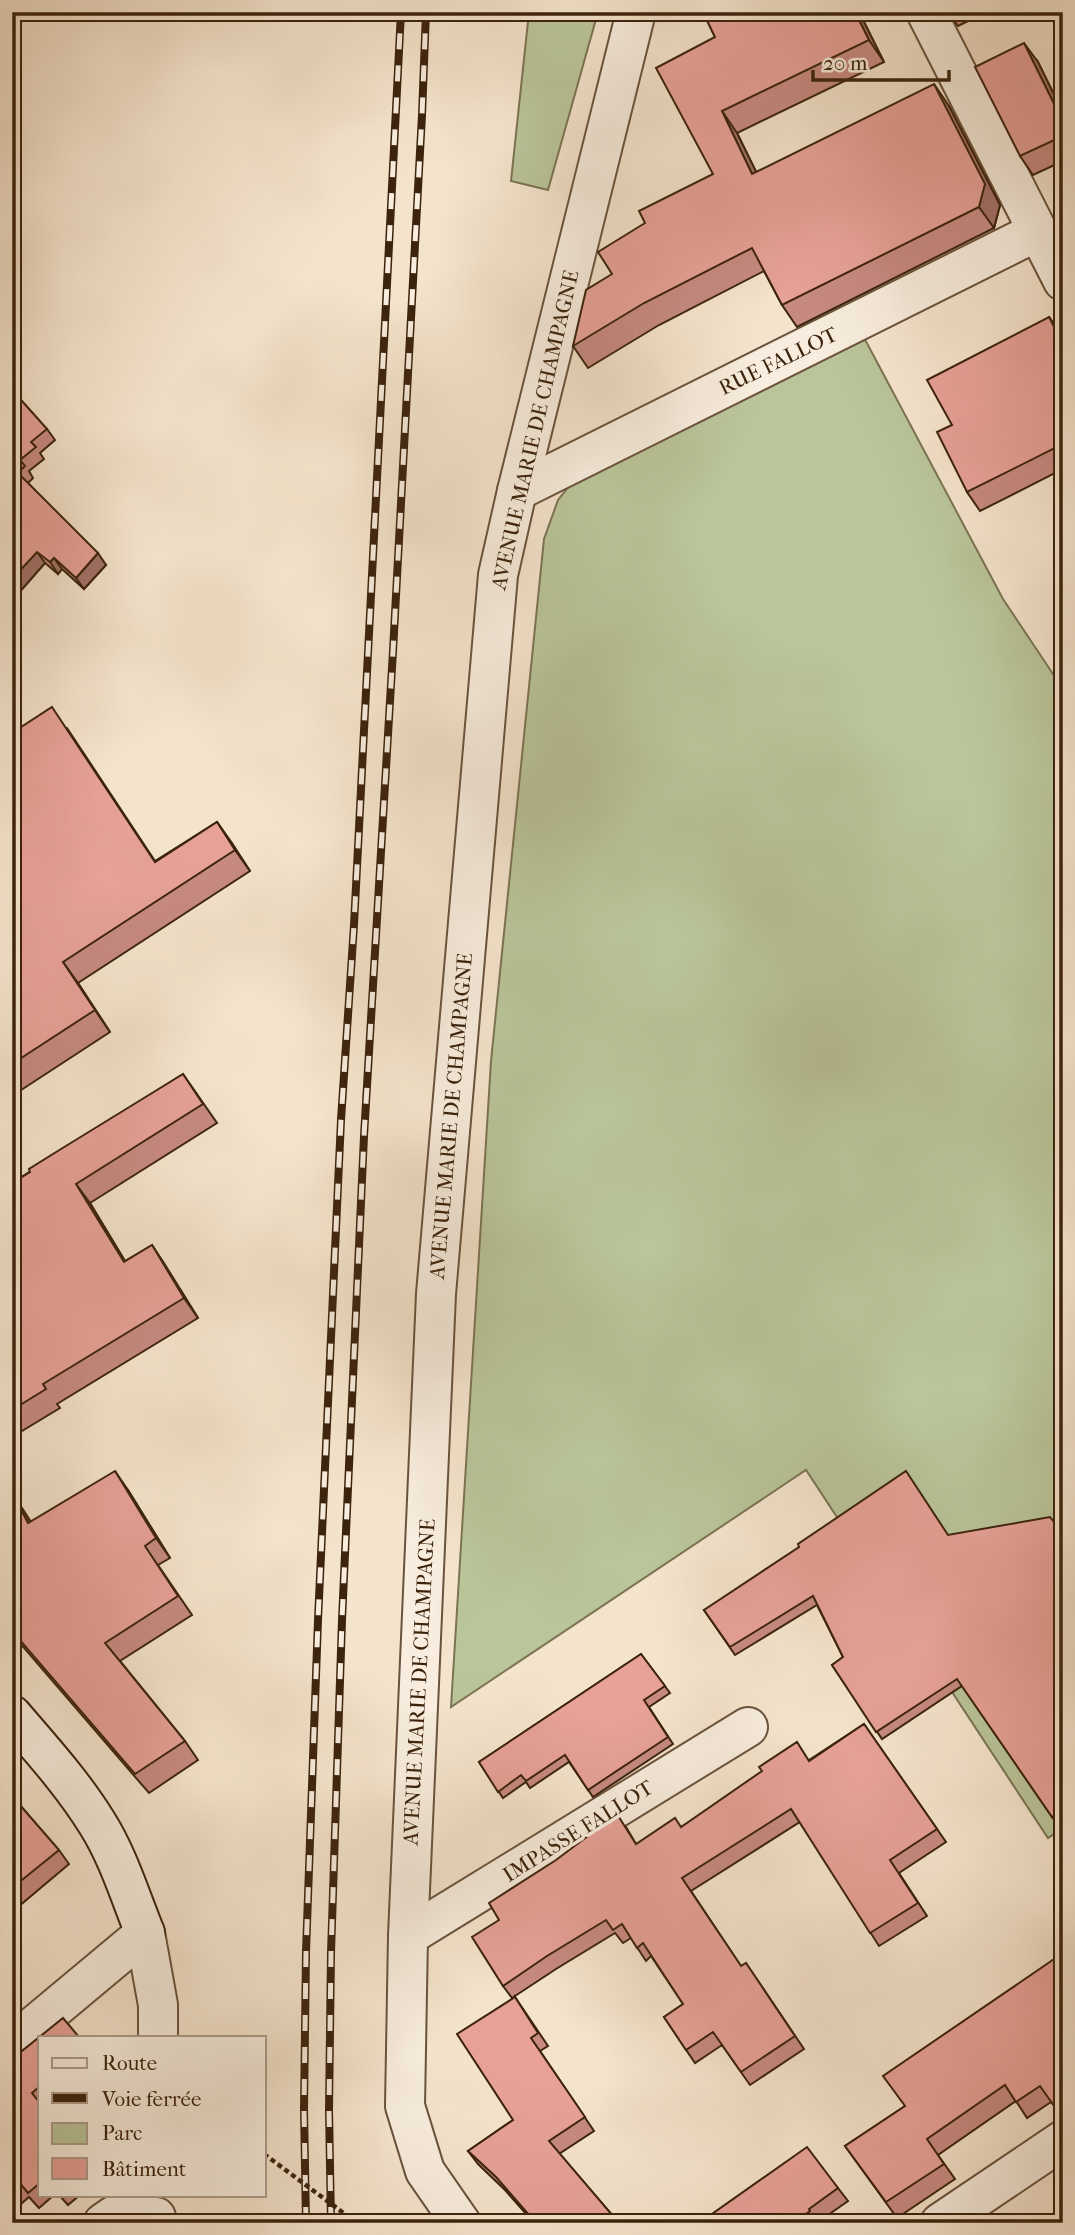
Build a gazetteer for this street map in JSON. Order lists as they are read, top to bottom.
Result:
{
  "streets": {
    "street": ["RUE FALLOT", "AVENUE MARIE DE CHAMPAGNE", "IMPASSE FALLOT"]
  },
  "crossings": [
    ["RUE FALLOT", "AVENUE MARIE DE CHAMPAGNE"],
    ["AVENUE MARIE DE CHAMPAGNE", "IMPASSE FALLOT"]
  ],
  "legend": [
    "Route",
    "Voie ferrée",
    "Parc",
    "Bâtiment"
  ],
  "scale_bar": "20 m"
}
